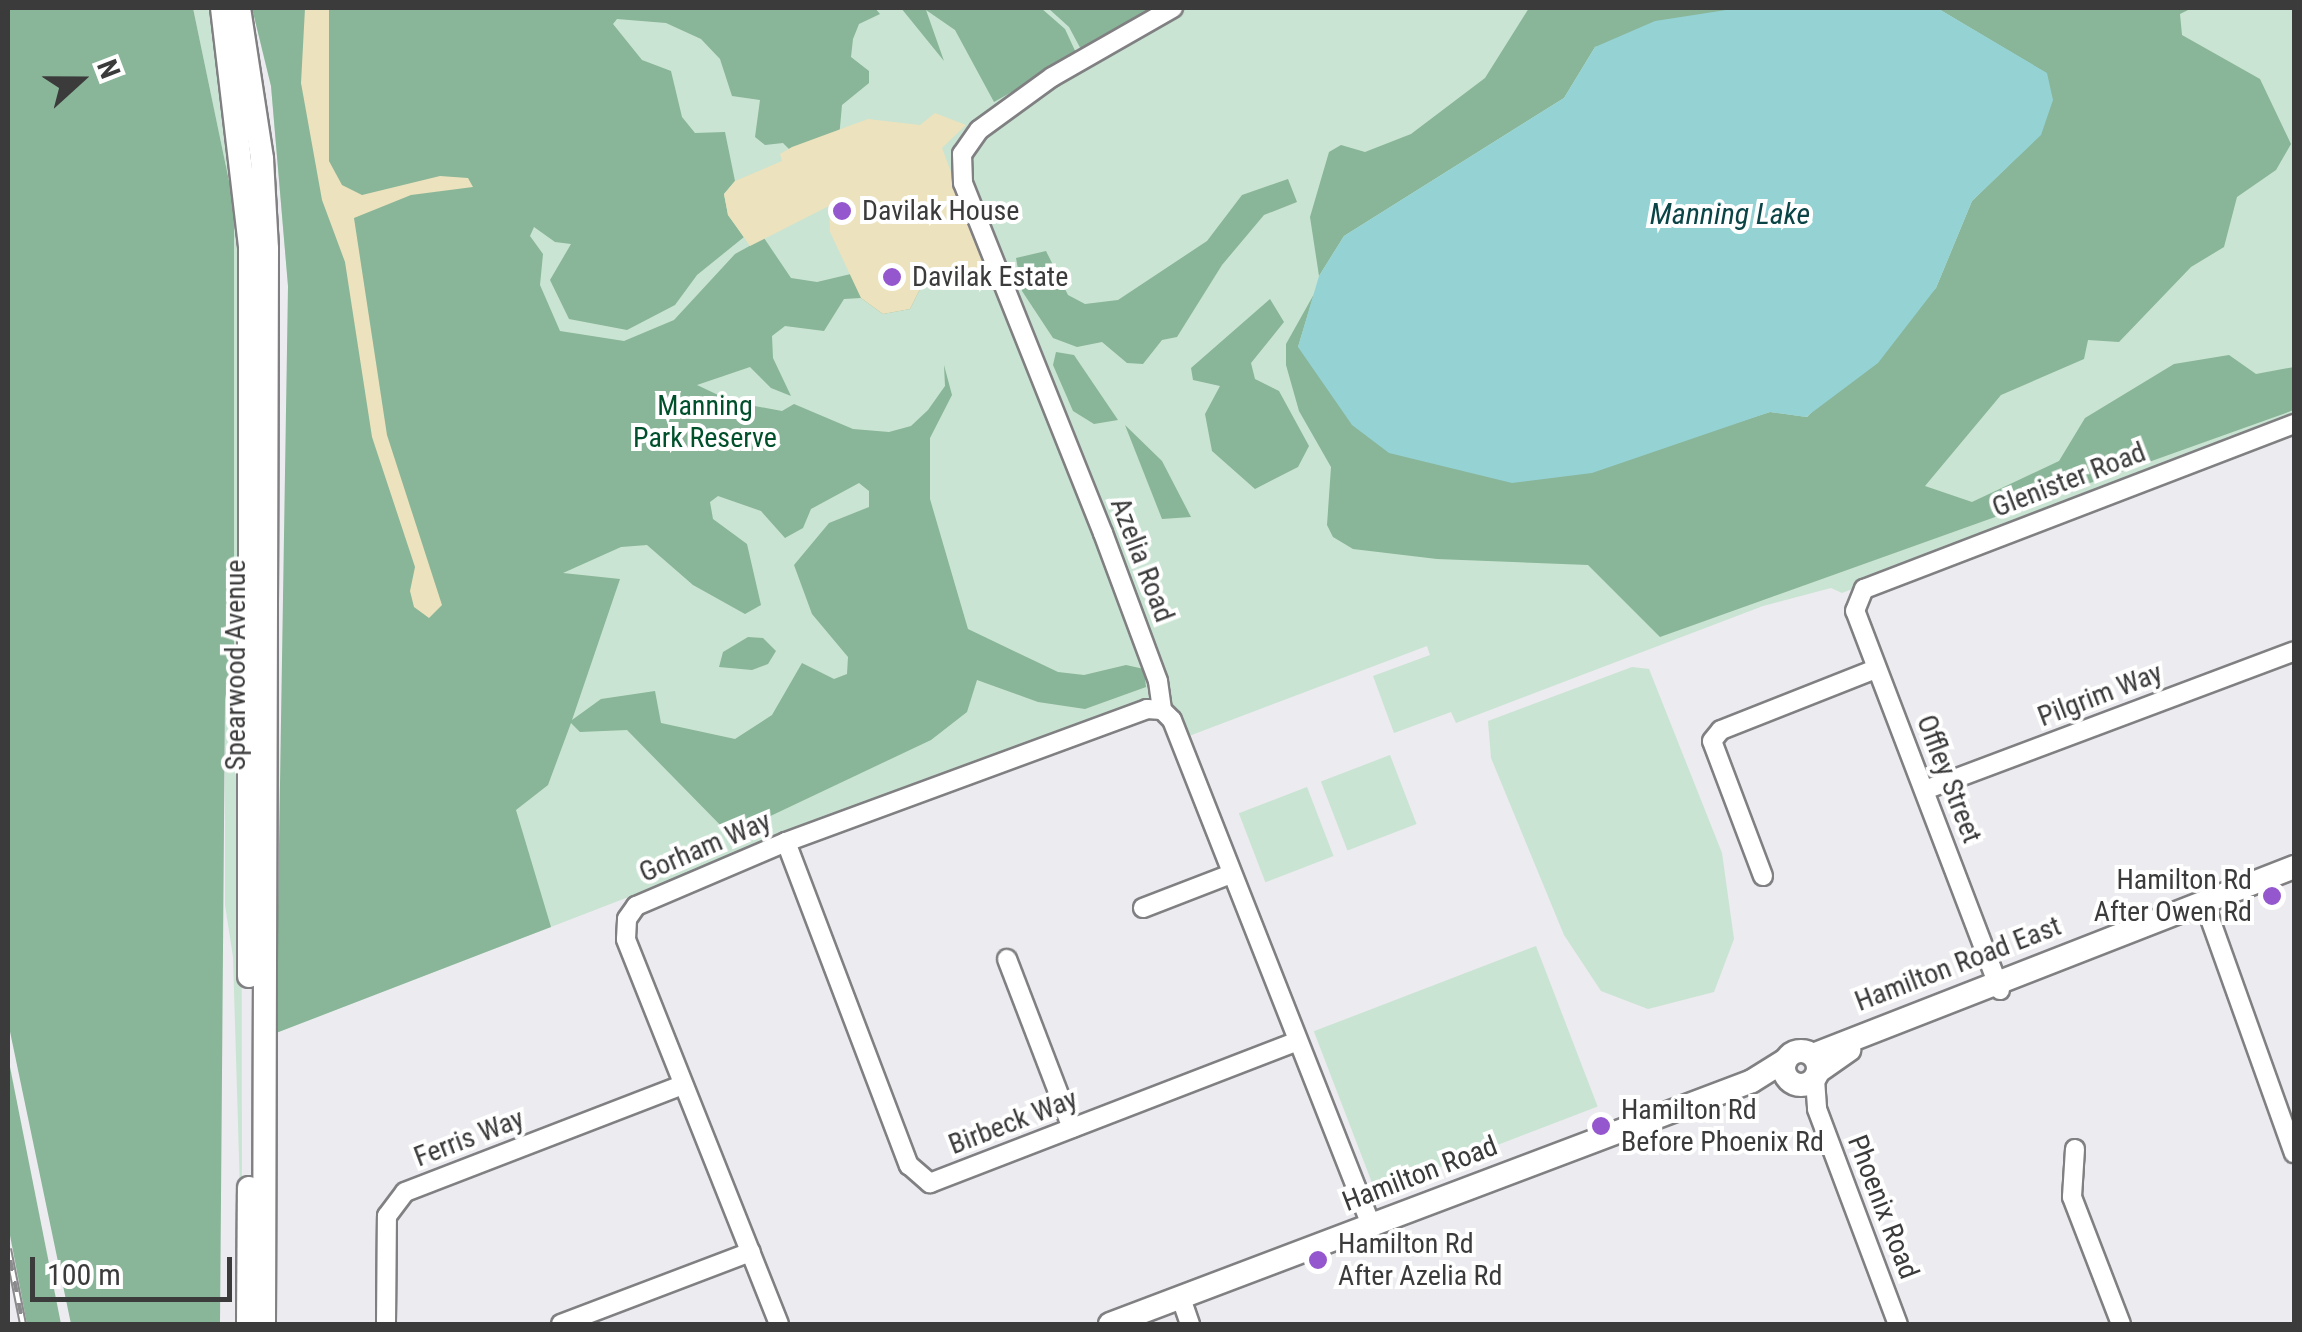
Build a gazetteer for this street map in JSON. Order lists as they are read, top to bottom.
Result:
{
  "streets": {
    "main road": ["Spearwood Avenue", "Hamilton Road East", "Hamilton Road"],
    "street": [
      "Glenister Road",
      "Azelia Road",
      "Pilgrim Way",
      "Offley Street",
      "Gorham Way",
      "Birbeck Way",
      "Ferris Way",
      "Phoenix Road"
    ]
  },
  "crossings": [
    ["Glenister Road", "Offley Street"],
    ["Azelia Road", "Gorham Way"],
    ["Azelia Road", "Birbeck Way"],
    ["Azelia Road", "Hamilton Road"],
    ["Pilgrim Way", "Offley Street"],
    ["Offley Street", "Hamilton Road East"],
    ["Gorham Way", "Birbeck Way"],
    ["Gorham Way", "Ferris Way"],
    ["Hamilton Road East", "Hamilton Road"],
    ["Hamilton Road East", "Phoenix Road"],
    ["Hamilton Road", "Phoenix Road"]
  ],
  "water": ["Manning Lake"],
  "parks": ["Manning Park Reserve"],
  "places": [
    "Davilak House",
    "Davilak Estate",
    "Hamilton Rd After Owen Rd",
    "Hamilton Rd Before Phoenix Rd",
    "Hamilton Rd After Azelia Rd"
  ],
  "scale_bar": "100 m",
  "north": "right"
}
